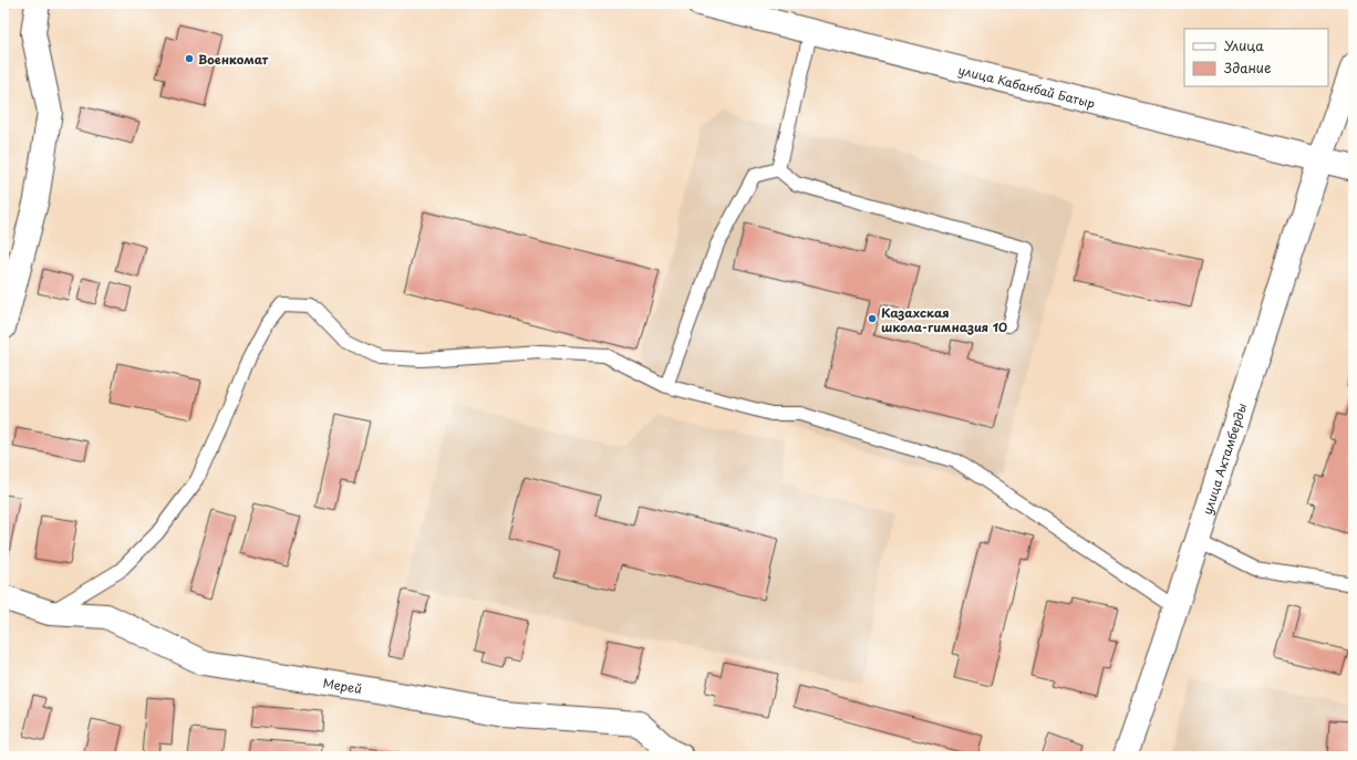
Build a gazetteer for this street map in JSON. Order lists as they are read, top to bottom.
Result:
{
  "streets": {
    "main road": ["улица Кабанбай Батыр", "улица Актамберды", "Мерей"]
  },
  "crossings": [
    ["улица Кабанбай Батыр", "улица Актамберды"]
  ],
  "places": ["Военкомат", "Казахская школа-гимназия 10"],
  "legend": ["Улица", "Здание"]
}
